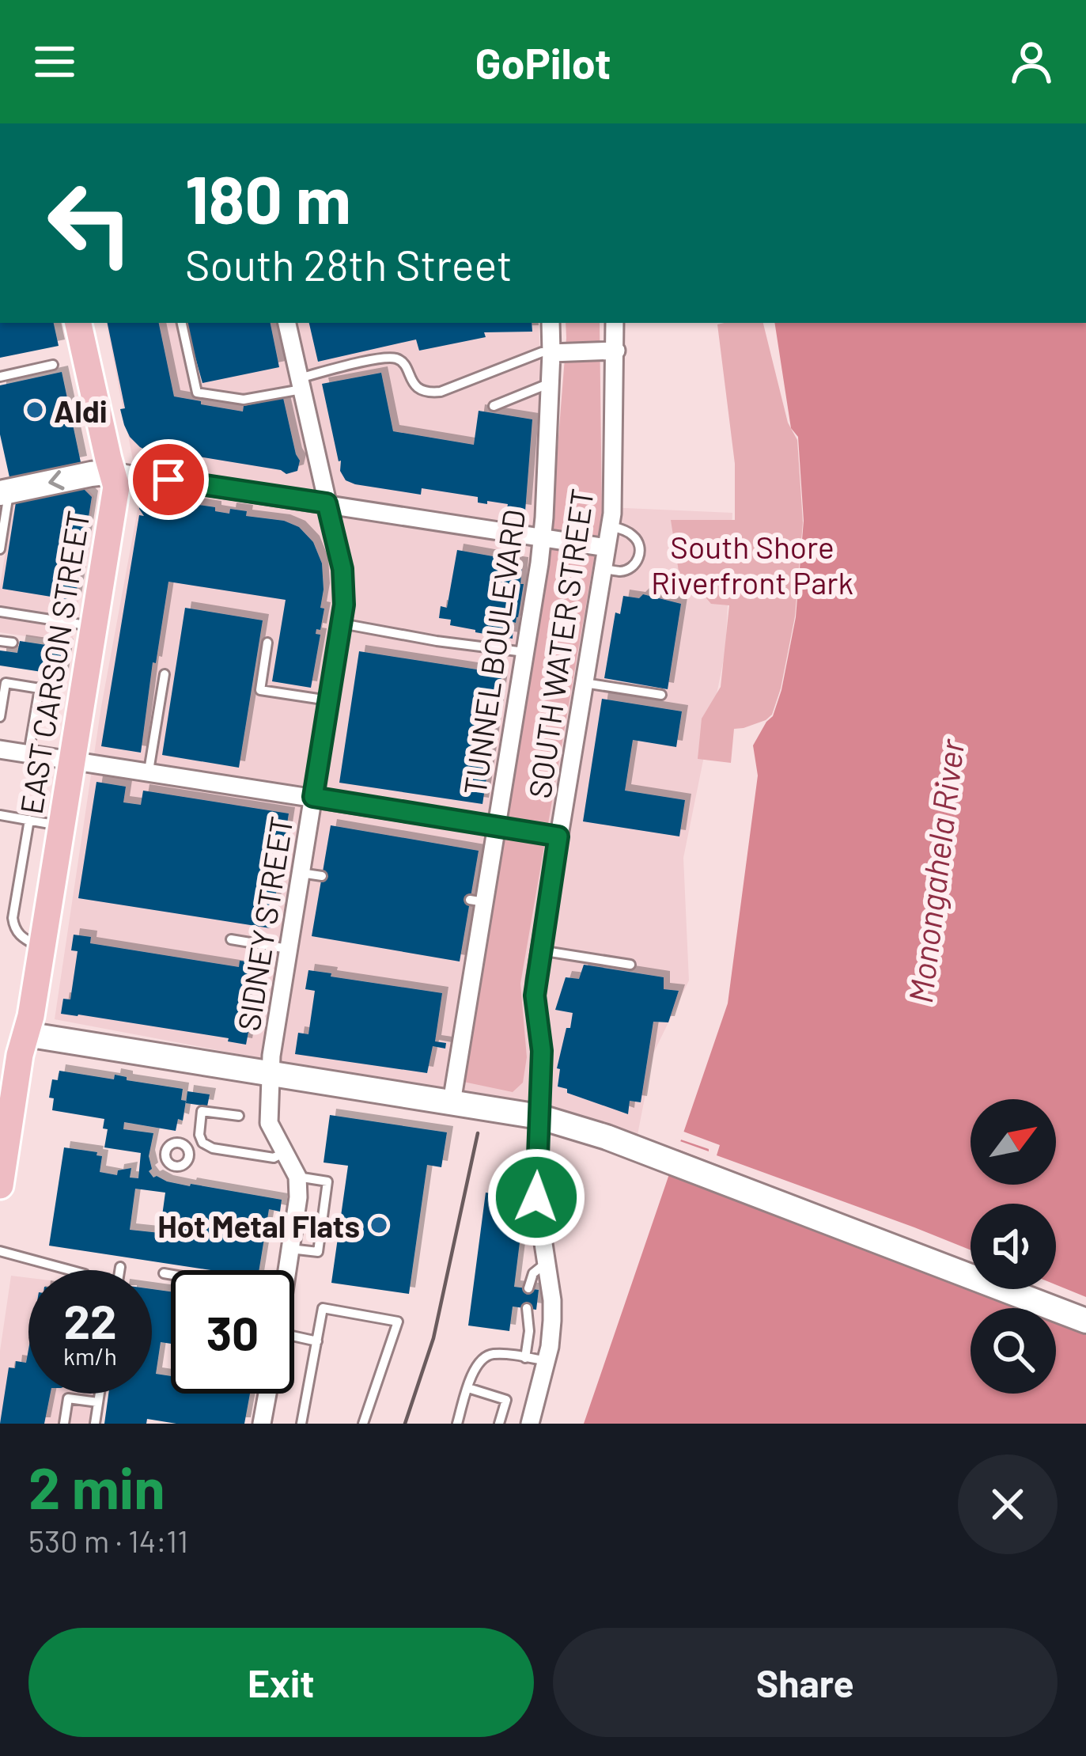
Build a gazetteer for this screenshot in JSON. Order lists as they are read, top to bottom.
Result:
{
  "streets": {
    "main road": ["EAST CARSON STREET"],
    "street": ["SOUTH WATER STREET", "TUNNEL BOULEVARD", "SIDNEY STREET"]
  },
  "water": ["Monongahela River"],
  "parks": ["South Shore Riverfront Park"],
  "places": ["Aldi", "Hot Metal Flats"],
  "north": "top right",
  "page": {
    "header": "GoPilot",
    "turn": ["180 m", "South 28th Street"],
    "speed": "22 km/h",
    "limit": "30",
    "heading": ["2 min", "530 m · 14:11"],
    "buttons": ["Exit", "Share"]
  }
}
